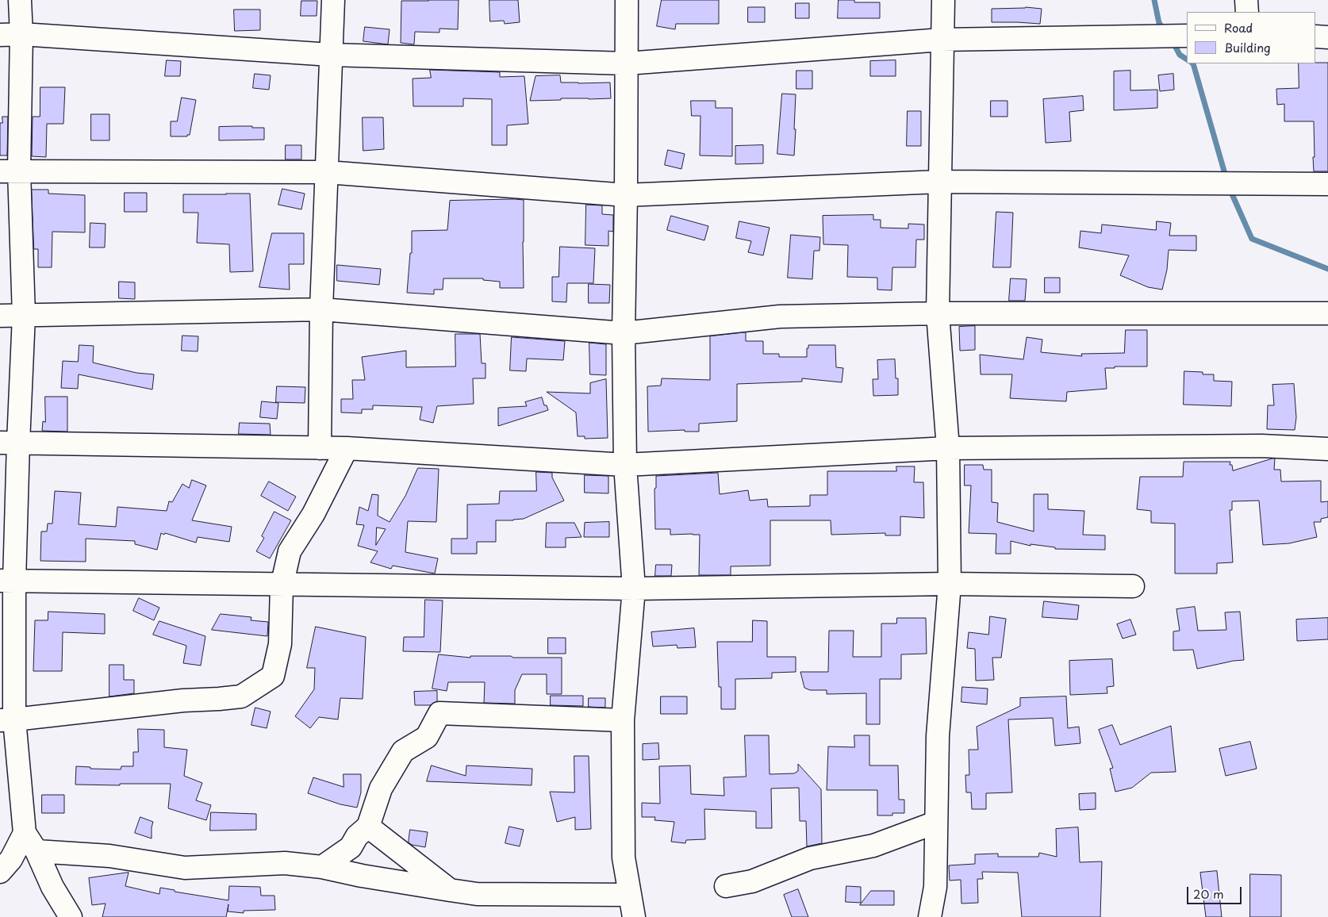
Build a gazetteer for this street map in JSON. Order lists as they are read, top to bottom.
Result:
{
  "legend": ["Road", "Building"],
  "scale_bar": "20 m"
}
